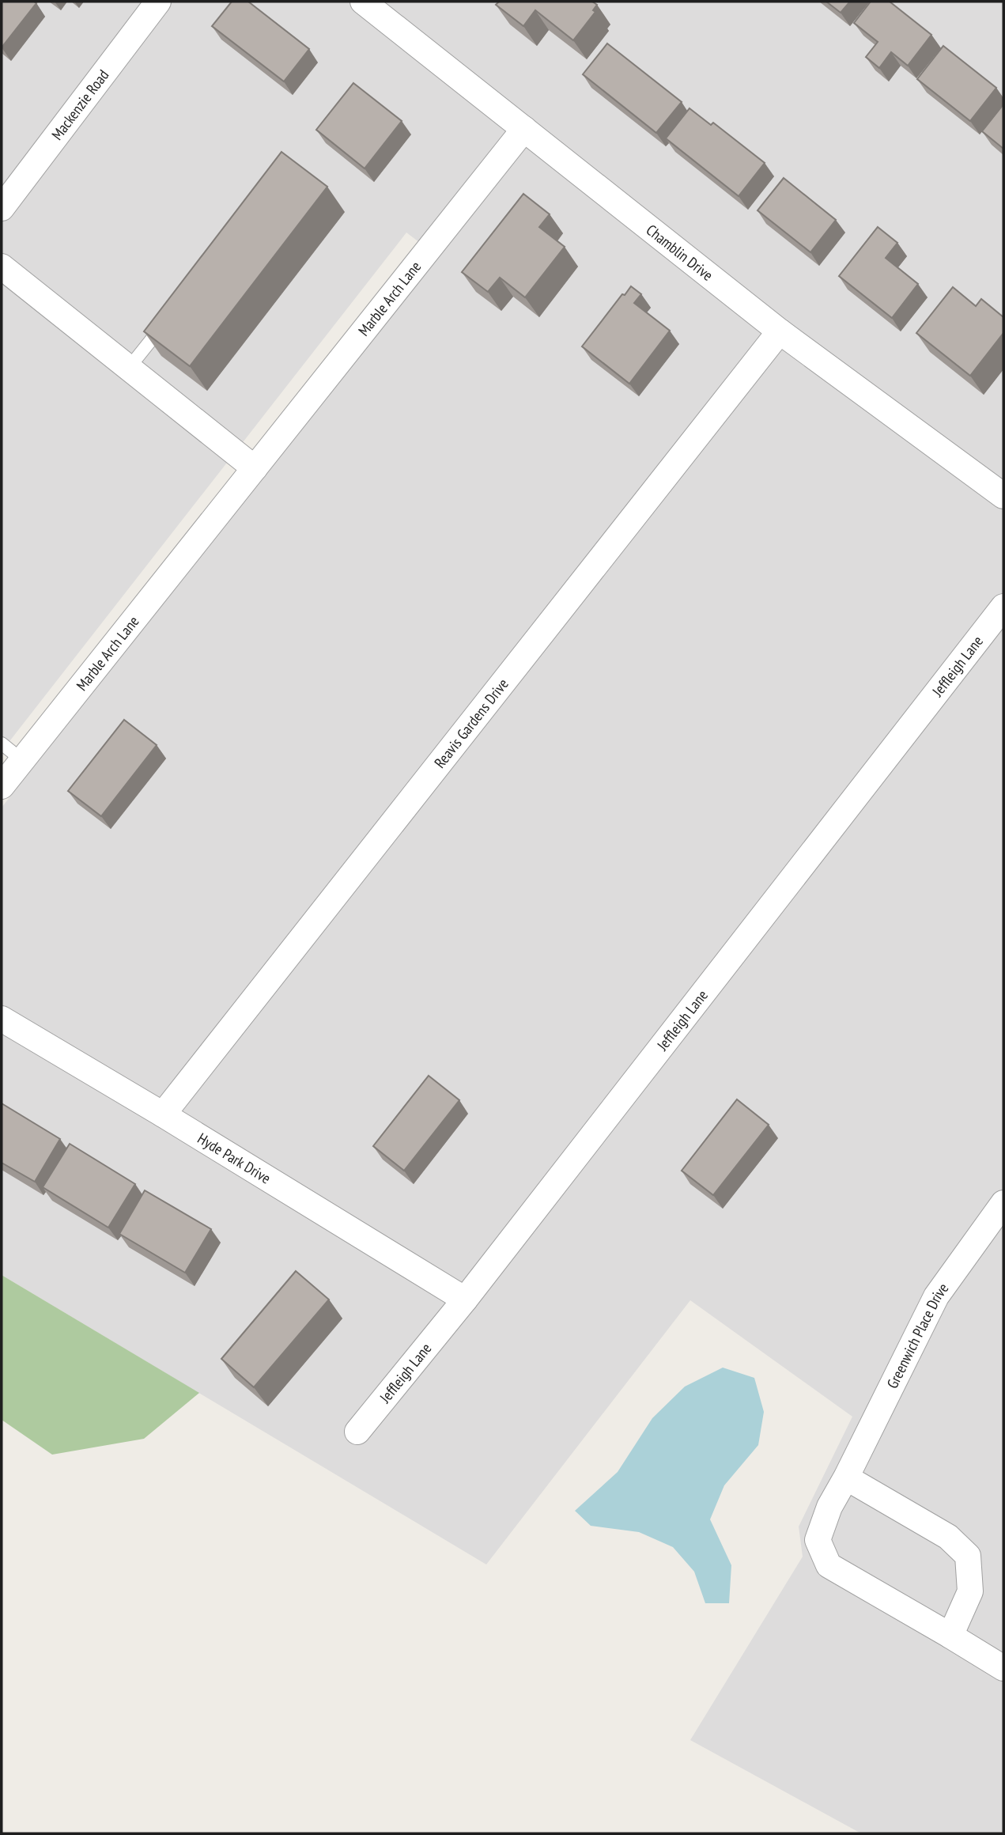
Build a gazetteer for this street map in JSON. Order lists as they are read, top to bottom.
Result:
{
  "streets": {
    "street": [
      "Mackenzie Road",
      "Chamblin Drive",
      "Marble Arch Lane",
      "Jeffleigh Lane",
      "Reavis Gardens Drive",
      "Hyde Park Drive",
      "Greenwich Place Drive"
    ]
  },
  "crossings": [
    ["Chamblin Drive", "Marble Arch Lane"],
    ["Chamblin Drive", "Reavis Gardens Drive"],
    ["Jeffleigh Lane", "Hyde Park Drive"],
    ["Reavis Gardens Drive", "Hyde Park Drive"]
  ]
}
